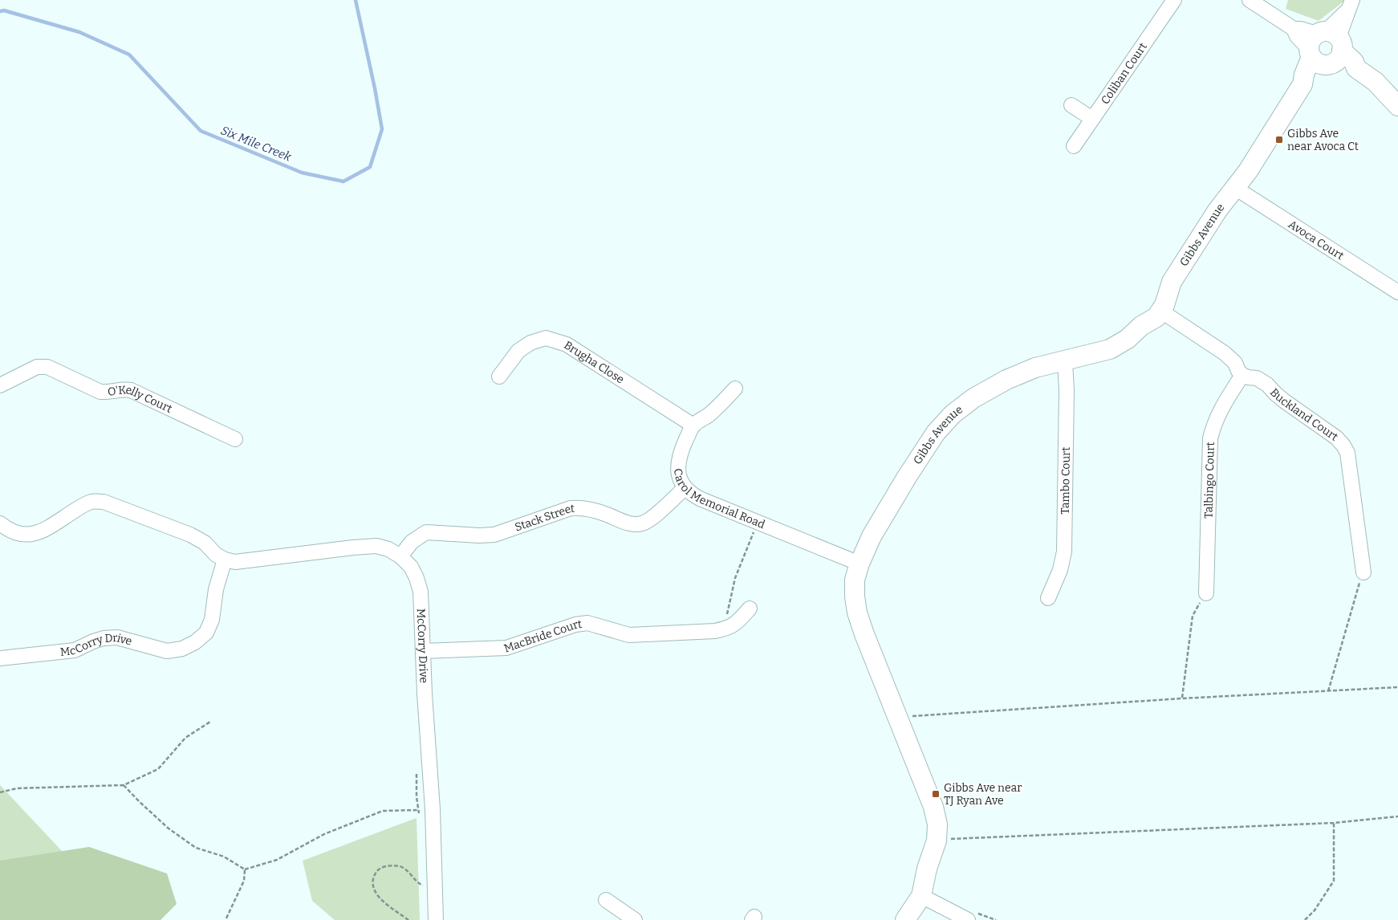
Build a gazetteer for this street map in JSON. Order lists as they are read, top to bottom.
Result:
{
  "streets": {
    "street": [
      "Coliban Court",
      "Gibbs Avenue",
      "Avoca Court",
      "Brugha Close",
      "O'Kelly Court",
      "Buckland Court",
      "Talbingo Court",
      "Tambo Court",
      "Carol Memorial Road",
      "Stack Street",
      "MacBride Court",
      "McCorry Drive"
    ]
  },
  "crossings": [
    ["Gibbs Avenue", "Avoca Court"],
    ["Gibbs Avenue", "Tambo Court"],
    ["Gibbs Avenue", "Carol Memorial Road"],
    ["Brugha Close", "Carol Memorial Road"],
    ["Buckland Court", "Talbingo Court"],
    ["Carol Memorial Road", "Stack Street"],
    ["Stack Street", "McCorry Drive"],
    ["MacBride Court", "McCorry Drive"]
  ],
  "water": ["Six Mile Creek"],
  "places": {
    "transit": ["Gibbs Ave near Avoca Ct", "Gibbs Ave near TJ Ryan Ave"]
  }
}
